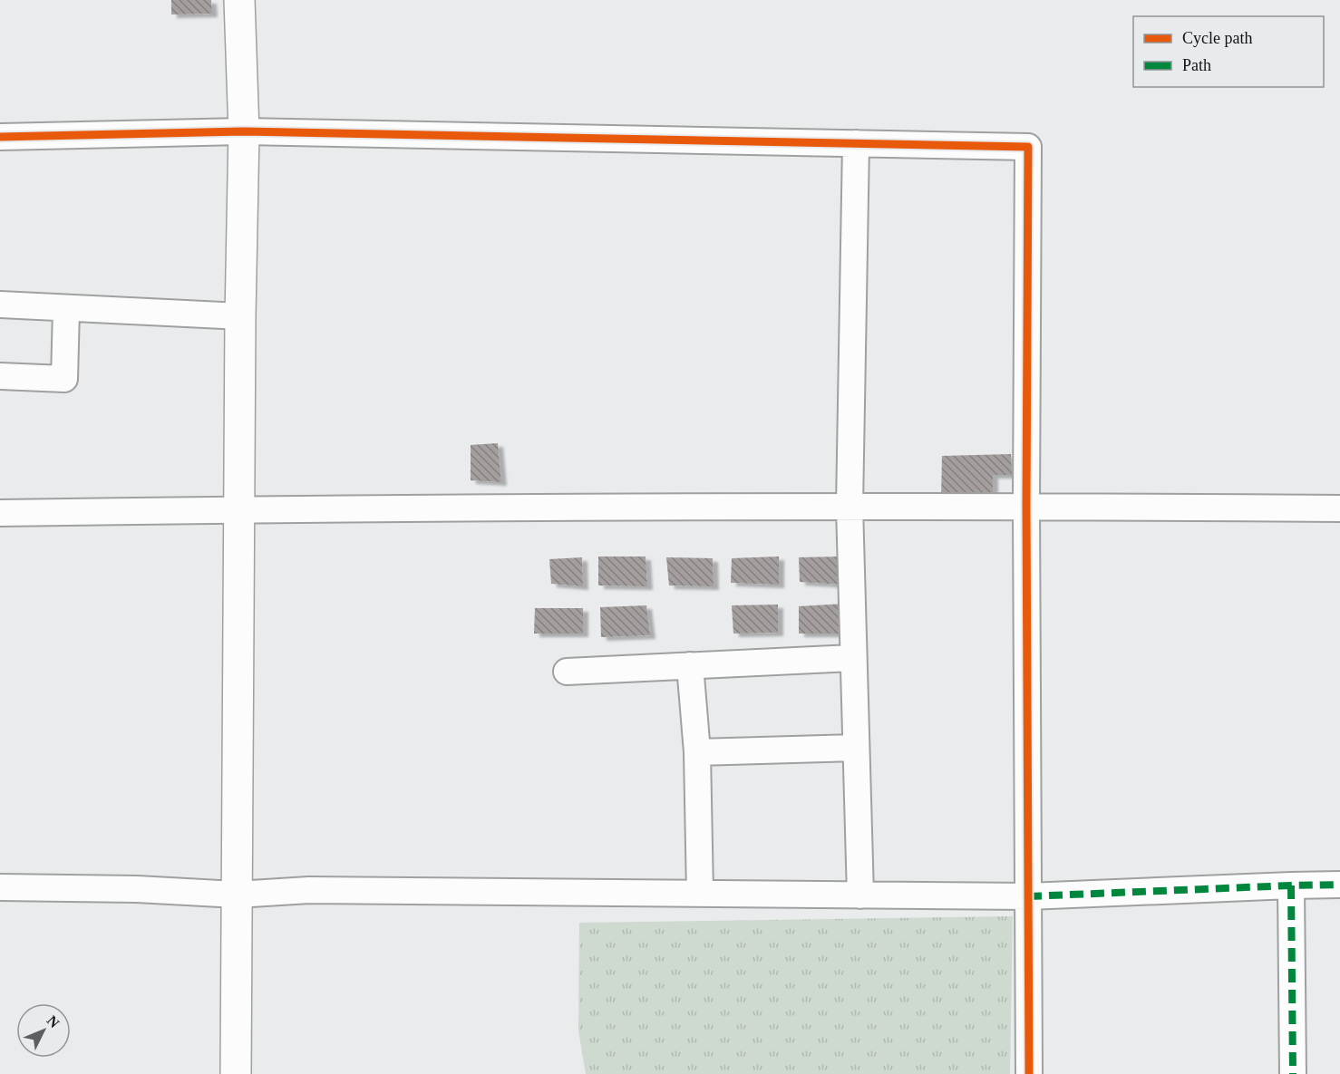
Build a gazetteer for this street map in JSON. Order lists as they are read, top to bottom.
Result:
{
  "legend": ["Cycle path", "Path"],
  "north": "top right"
}
